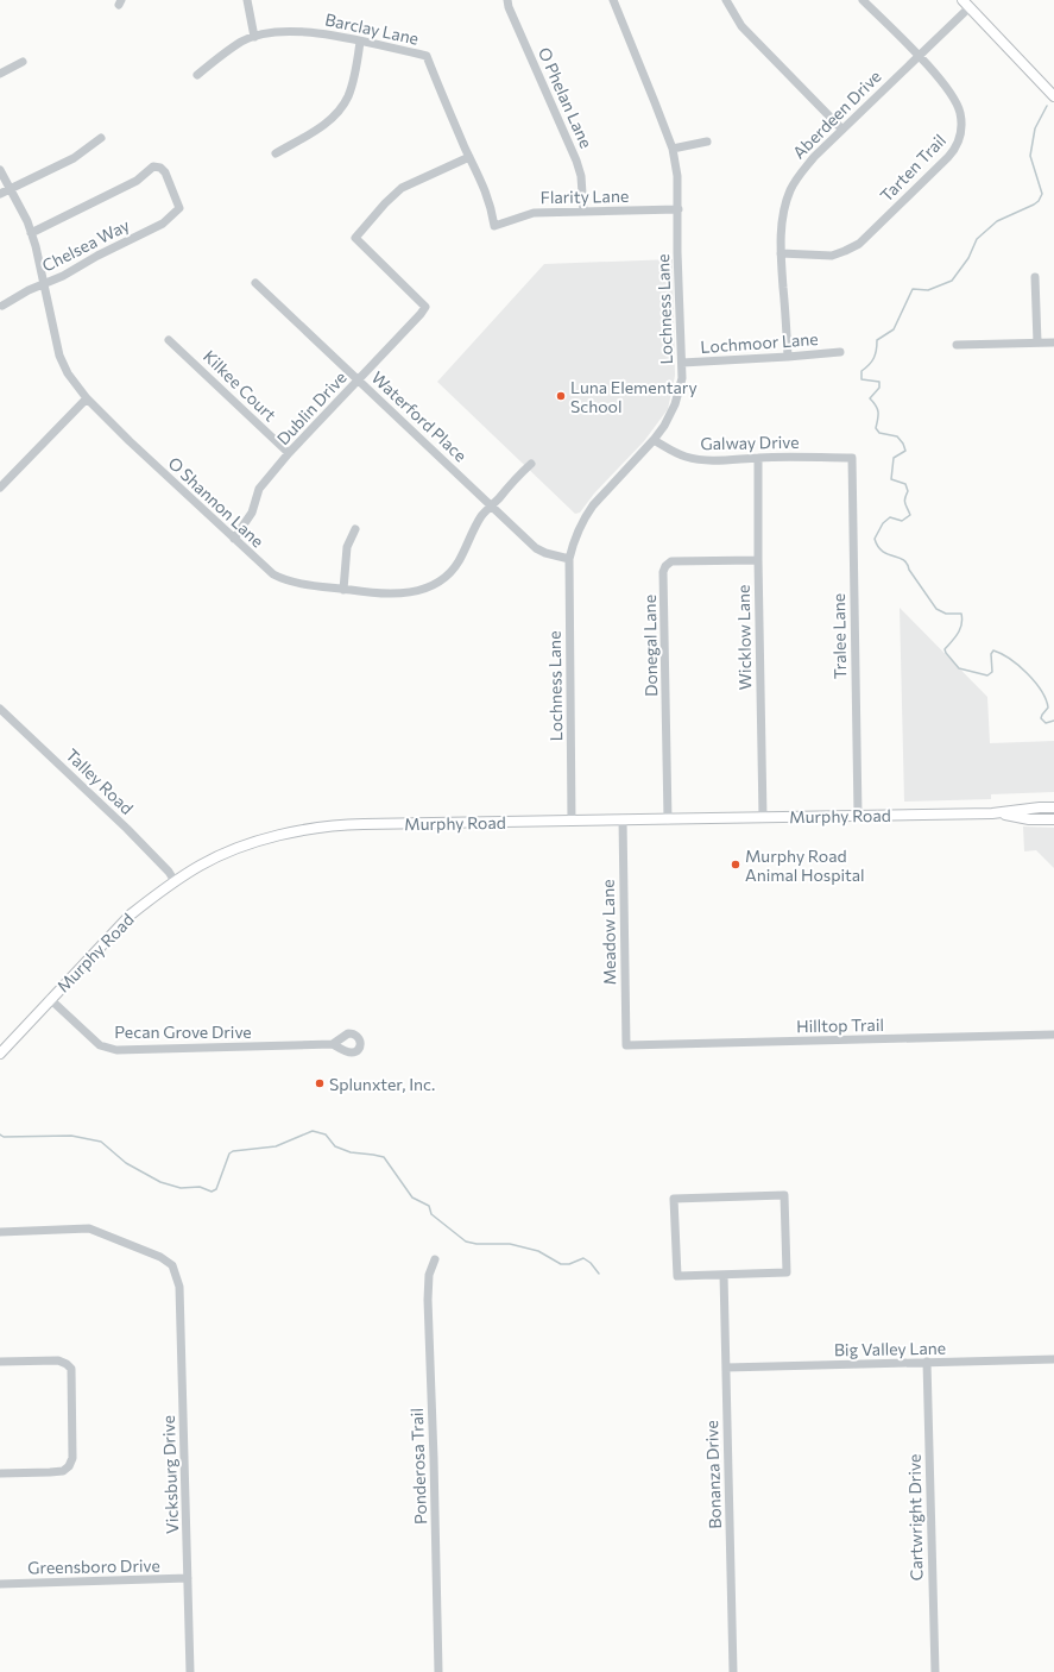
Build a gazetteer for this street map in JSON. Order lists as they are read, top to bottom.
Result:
{
  "streets": {
    "main road": ["Murphy Road"],
    "street": [
      "Barclay Lane",
      "O Phelan Lane",
      "Aberdeen Drive",
      "Tarten Trail",
      "Flarity Lane",
      "Chelsea Way",
      "Lochness Lane",
      "Lochmoor Lane",
      "Kilkee Court",
      "Dublin Drive",
      "Waterford Place",
      "Galway Drive",
      "O Shannon Lane",
      "Tralee Lane",
      "Wicklow Lane",
      "Donegal Lane",
      "Talley Road",
      "Meadow Lane",
      "Hilltop Trail",
      "Pecan Grove Drive",
      "Big Valley Lane",
      "Ponderosa Trail",
      "Vicksburg Drive",
      "Bonanza Drive",
      "Cartwright Drive",
      "Greensboro Drive"
    ]
  },
  "crossings": [
    ["Barclay Lane", "Flarity Lane"],
    ["Barclay Lane", "Dublin Drive"],
    ["O Phelan Lane", "Flarity Lane"],
    ["Aberdeen Drive", "Tarten Trail"],
    ["Aberdeen Drive", "Lochmoor Lane"],
    ["Flarity Lane", "Lochness Lane"],
    ["Chelsea Way", "O Shannon Lane"],
    ["Lochness Lane", "Lochmoor Lane"],
    ["Lochness Lane", "Waterford Place"],
    ["Lochness Lane", "Galway Drive"],
    ["Lochness Lane", "Murphy Road"],
    ["Kilkee Court", "Dublin Drive"],
    ["Dublin Drive", "Waterford Place"],
    ["Dublin Drive", "O Shannon Lane"],
    ["Waterford Place", "O Shannon Lane"],
    ["Galway Drive", "Tralee Lane"],
    ["Galway Drive", "Wicklow Lane"],
    ["Tralee Lane", "Murphy Road"],
    ["Wicklow Lane", "Donegal Lane"],
    ["Wicklow Lane", "Murphy Road"],
    ["Donegal Lane", "Murphy Road"],
    ["Talley Road", "Murphy Road"],
    ["Murphy Road", "Meadow Lane"],
    ["Murphy Road", "Pecan Grove Drive"],
    ["Meadow Lane", "Hilltop Trail"],
    ["Big Valley Lane", "Bonanza Drive"],
    ["Big Valley Lane", "Cartwright Drive"],
    ["Vicksburg Drive", "Greensboro Drive"]
  ],
  "places": ["Luna Elementary School", "Murphy Road Animal Hospital", "Splunxter, Inc."]
}
